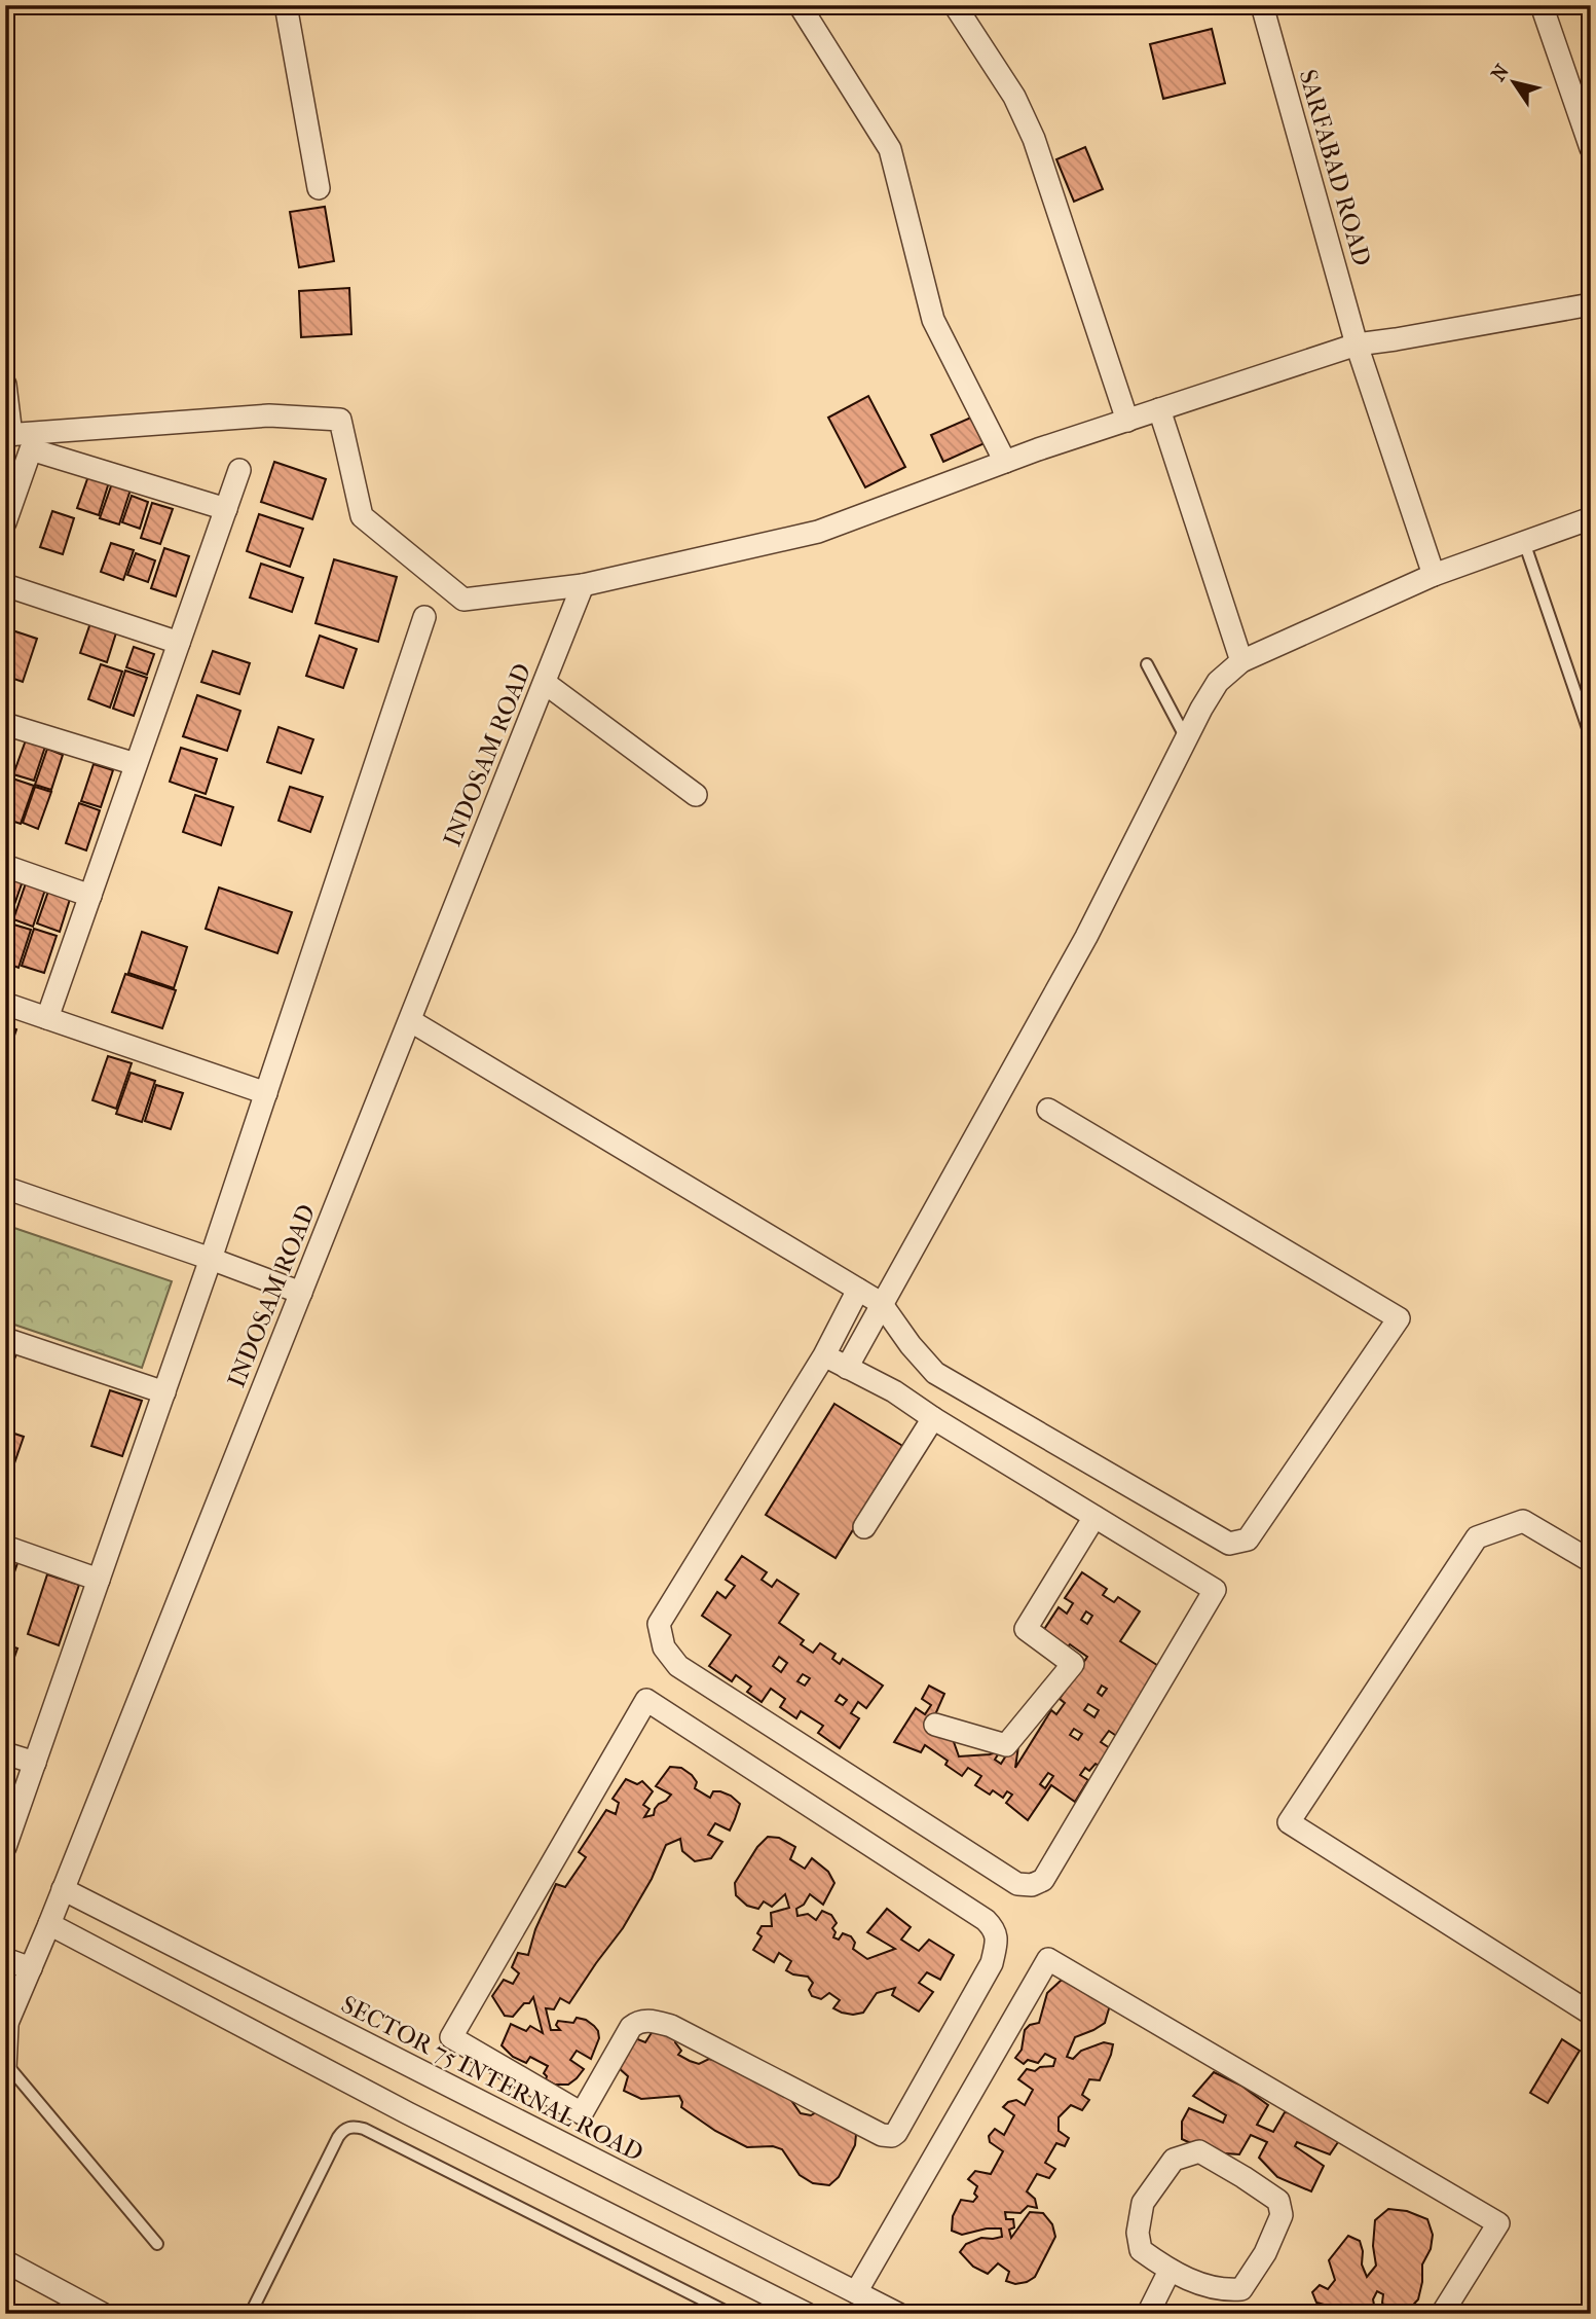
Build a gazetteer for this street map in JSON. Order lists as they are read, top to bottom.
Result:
{
  "streets": {
    "street": ["SARFABAD ROAD", "INDOSAM ROAD", "SECTOR 75 INTERNAL ROAD"]
  },
  "crossings": [
    ["INDOSAM ROAD", "SECTOR 75 INTERNAL ROAD"]
  ],
  "north": "top left"
}
